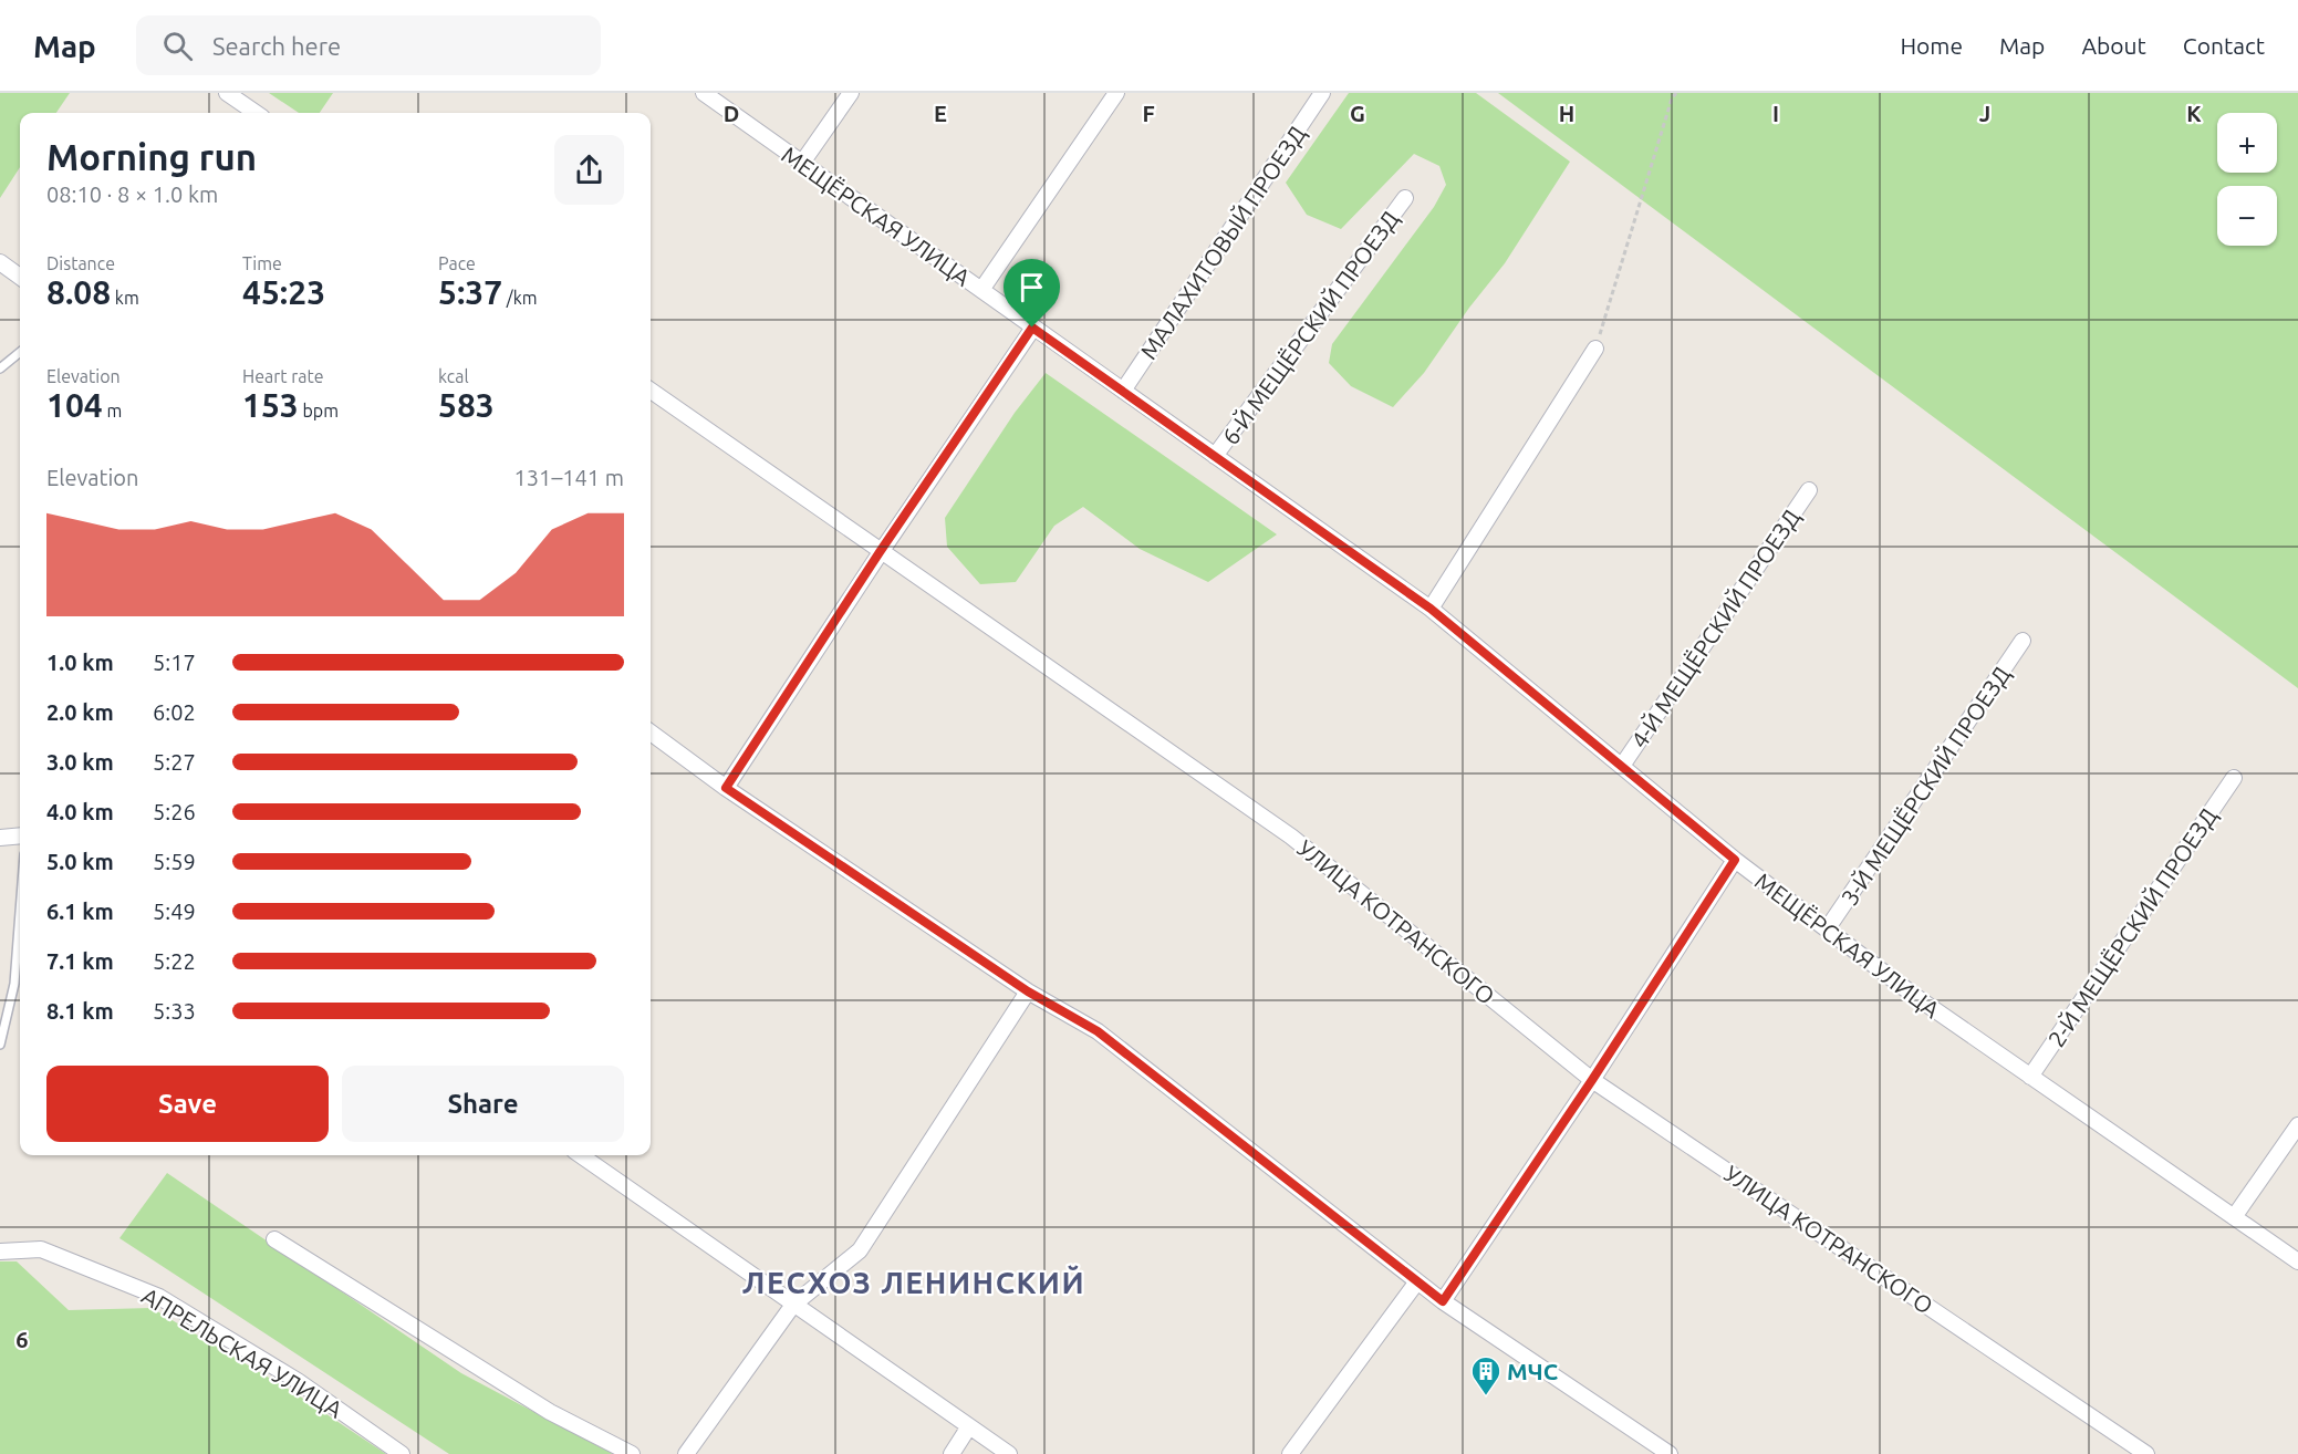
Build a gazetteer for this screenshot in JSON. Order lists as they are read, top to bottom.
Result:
{
  "streets": {
    "street": [
      "МЕЩЁРСКАЯ УЛИЦА",
      "МАЛАХИТОВЫЙ ПРОЕЗД",
      "6-Й МЕЩЁРСКИЙ ПРОЕЗД",
      "4-Й МЕЩЁРСКИЙ ПРОЕЗД",
      "3-Й МЕЩЁРСКИЙ ПРОЕЗД",
      "УЛИЦА КОТРАНСКОГО",
      "2-Й МЕЩЁРСКИЙ ПРОЕЗД",
      "АПРЕЛЬСКАЯ УЛИЦА"
    ]
  },
  "crossings": [
    ["МЕЩЁРСКАЯ УЛИЦА", "МАЛАХИТОВЫЙ ПРОЕЗД"],
    ["МЕЩЁРСКАЯ УЛИЦА", "6-Й МЕЩЁРСКИЙ ПРОЕЗД"],
    ["МЕЩЁРСКАЯ УЛИЦА", "4-Й МЕЩЁРСКИЙ ПРОЕЗД"],
    ["МЕЩЁРСКАЯ УЛИЦА", "3-Й МЕЩЁРСКИЙ ПРОЕЗД"],
    ["МЕЩЁРСКАЯ УЛИЦА", "2-Й МЕЩЁРСКИЙ ПРОЕЗД"]
  ],
  "districts": ["ЛЕСХОЗ ЛЕНИНСКИЙ"],
  "places": {
    "building": ["МЧС"]
  },
  "page": {
    "header": "Map",
    "search": "Search here",
    "nav": [
      "Home",
      "Map",
      "About",
      "Contact"
    ],
    "map_buttons": ["+", "−"],
    "heading": ["Morning run", "08:10 · 8 × 1.0 km"],
    "stats": [
      ["Distance", "8.08 km"],
      ["Time", "45:23"],
      ["Pace", "5:37 /km"],
      ["Elevation", "104 m"],
      ["Heart rate", "153 bpm"],
      ["kcal", "583"]
    ],
    "chart": ["Elevation", "131–141 m"],
    "list": [
      {
        "name": "1.0 km",
        "note": "5:17"
      },
      {
        "name": "2.0 km",
        "note": "6:02"
      },
      {
        "name": "3.0 km",
        "note": "5:27"
      },
      {
        "name": "4.0 km",
        "note": "5:26"
      },
      {
        "name": "5.0 km",
        "note": "5:59"
      },
      {
        "name": "6.1 km",
        "note": "5:49"
      },
      {
        "name": "7.1 km",
        "note": "5:22"
      },
      {
        "name": "8.1 km",
        "note": "5:33"
      }
    ],
    "buttons": ["Save", "Share"]
  },
  "grid": {
    "columns": [
      "D",
      "E",
      "F",
      "G",
      "H",
      "I",
      "J",
      "K"
    ],
    "rows": ["6"]
  }
}
